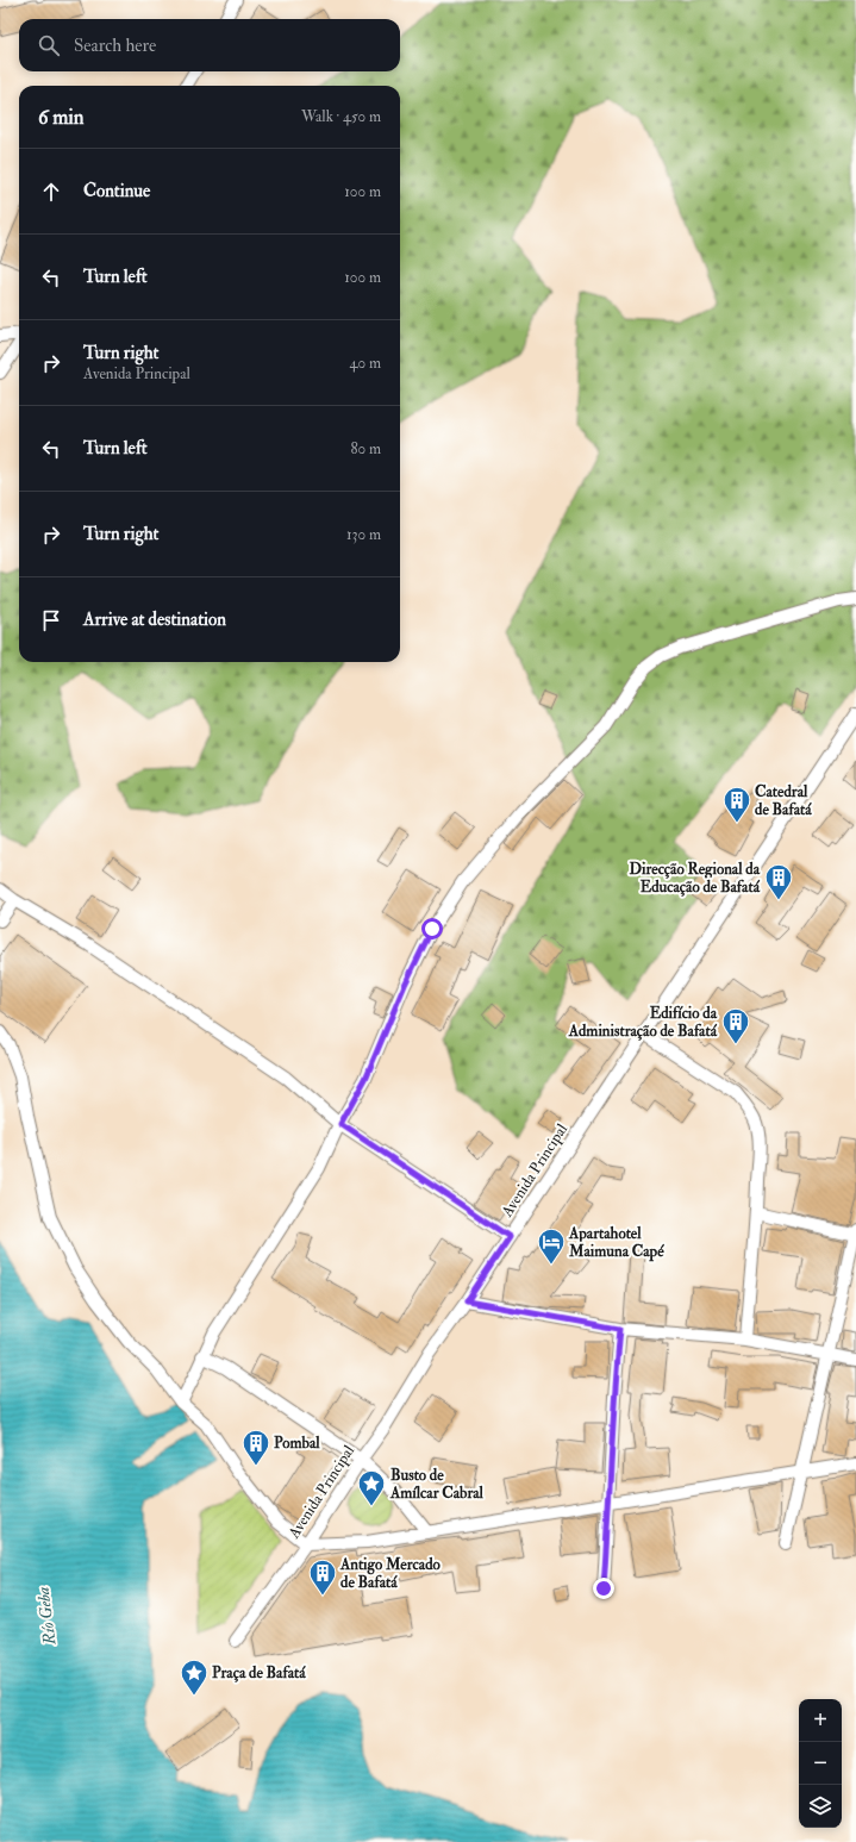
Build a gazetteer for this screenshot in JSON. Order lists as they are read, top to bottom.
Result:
{
  "streets": {
    "street": ["Avenida Principal"]
  },
  "water": ["Río Geba"],
  "places": {
    "building": [
      "Catedral de Bafatá",
      "Direcção Regional da Educação de Bafatá",
      "Edifício da Administração de Bafatá",
      "Pombal",
      "Antigo Mercado de Bafatá"
    ],
    "hotel": ["Apartahotel Maimuna Capé"],
    "place": ["Busto de Amílcar Cabral", "Praça de Bafatá"]
  },
  "page": {
    "search": "Search here",
    "heading": ["6 min", "Walk · 450 m"],
    "list": [
      ["Continue", "100 m"],
      ["Turn left", "100 m"],
      ["Turn right", "Avenida Principal", "40 m"],
      ["Turn left", "80 m"],
      ["Turn right", "130 m"],
      "Arrive at destination"
    ],
    "map_buttons": ["+", "−"]
  }
}
